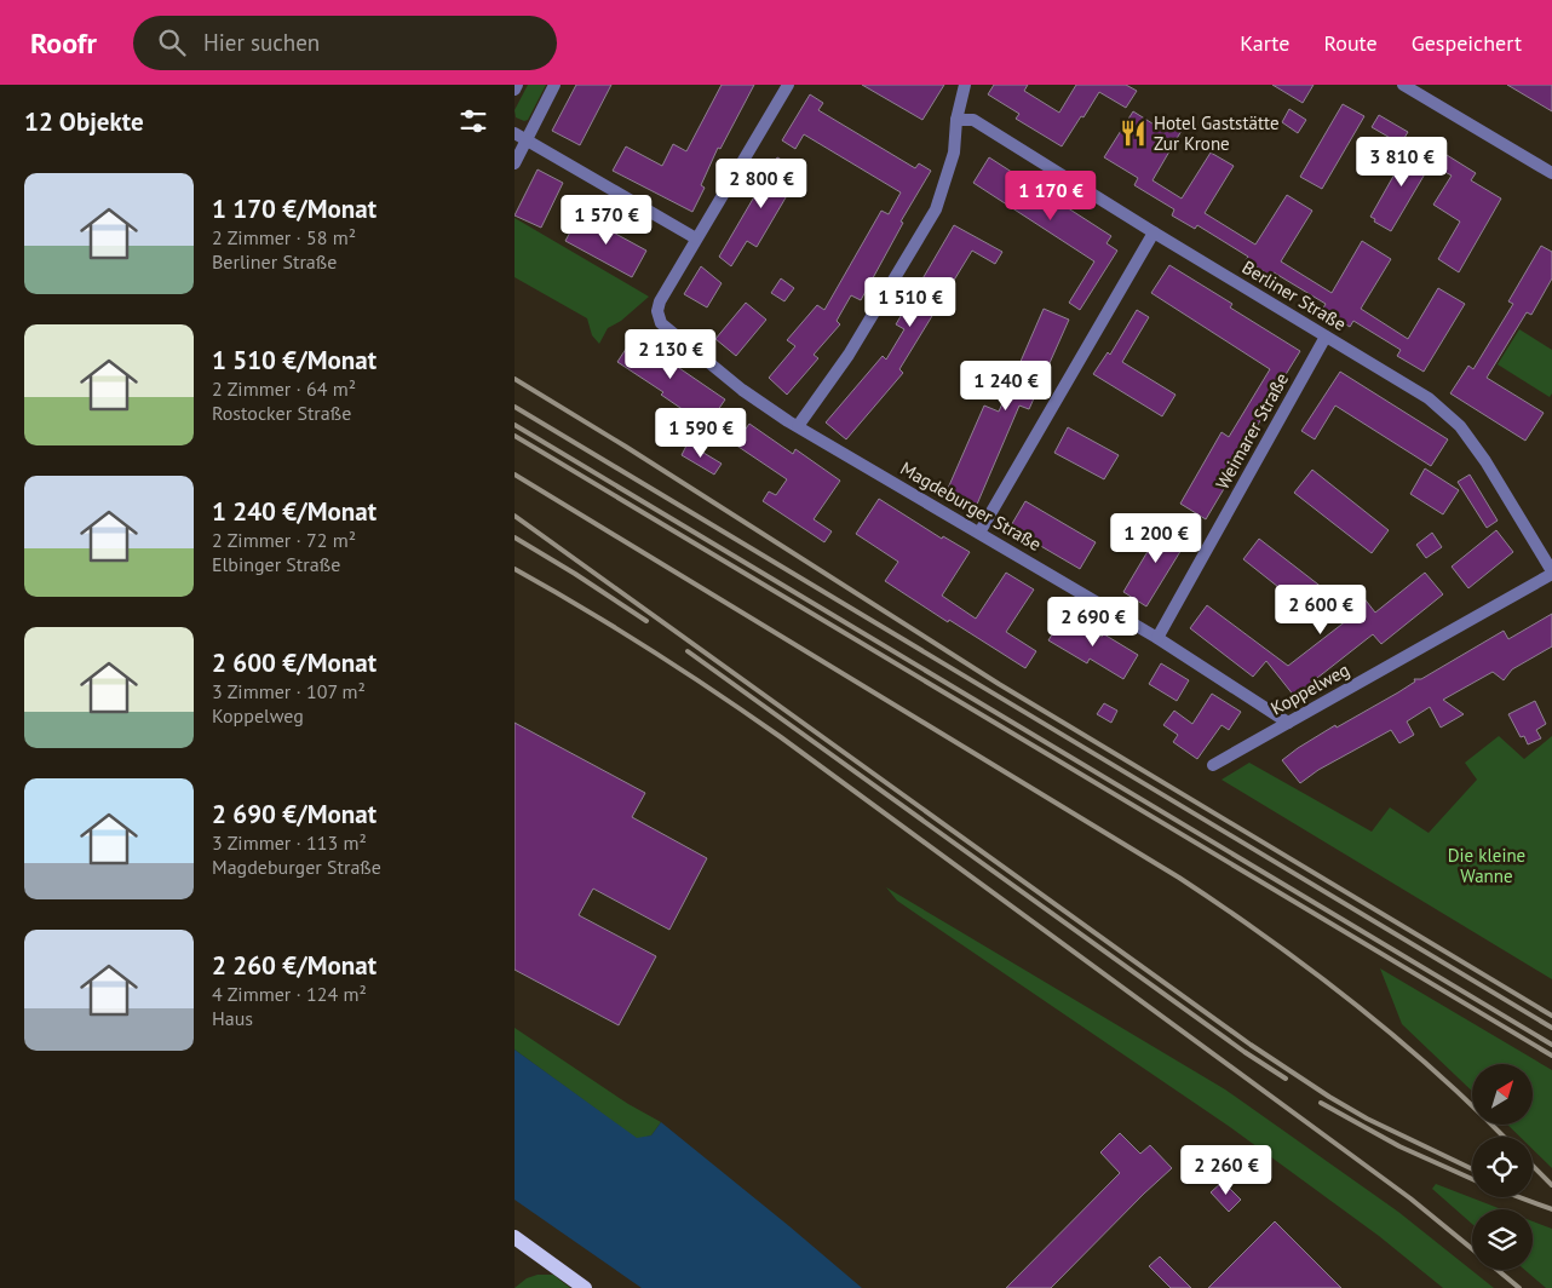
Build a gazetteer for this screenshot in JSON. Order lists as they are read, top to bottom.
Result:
{
  "streets": {
    "street": [
      "Berliner Straße",
      "Weimarer Straße",
      "Magdeburger Straße",
      "Koppelweg"
    ]
  },
  "crossings": [
    ["Berliner Straße", "Weimarer Straße"],
    ["Berliner Straße", "Koppelweg"],
    ["Weimarer Straße", "Magdeburger Straße"],
    ["Magdeburger Straße", "Koppelweg"]
  ],
  "parks": ["Die kleine Wanne"],
  "places": {
    "restaurant": ["Hotel Gaststätte Zur Krone"]
  },
  "north": "top right",
  "page": {
    "header": "Roofr",
    "search": "Hier suchen",
    "nav": ["Karte", "Route", "Gespeichert"],
    "heading": "12 Objekte",
    "price": [
      "3 810 €",
      "2 800 €",
      "1 170 €",
      "1 570 €",
      "1 510 €",
      "2 130 €",
      "1 240 €",
      "1 590 €",
      "1 200 €",
      "2 600 €",
      "2 690 €",
      "2 260 €"
    ],
    "list": [
      {
        "name": "1 170 €/Monat",
        "note": "2 Zimmer · 58 m² · Berliner Straße"
      },
      {
        "name": "1 510 €/Monat",
        "note": "2 Zimmer · 64 m² · Rostocker Straße"
      },
      {
        "name": "1 240 €/Monat",
        "note": "2 Zimmer · 72 m² · Elbinger Straße"
      },
      {
        "name": "2 600 €/Monat",
        "note": "3 Zimmer · 107 m² · Koppelweg"
      },
      {
        "name": "2 690 €/Monat",
        "note": "3 Zimmer · 113 m² · Magdeburger Straße"
      },
      {
        "name": "2 260 €/Monat",
        "note": "4 Zimmer · 124 m² · Haus"
      }
    ]
  }
}
